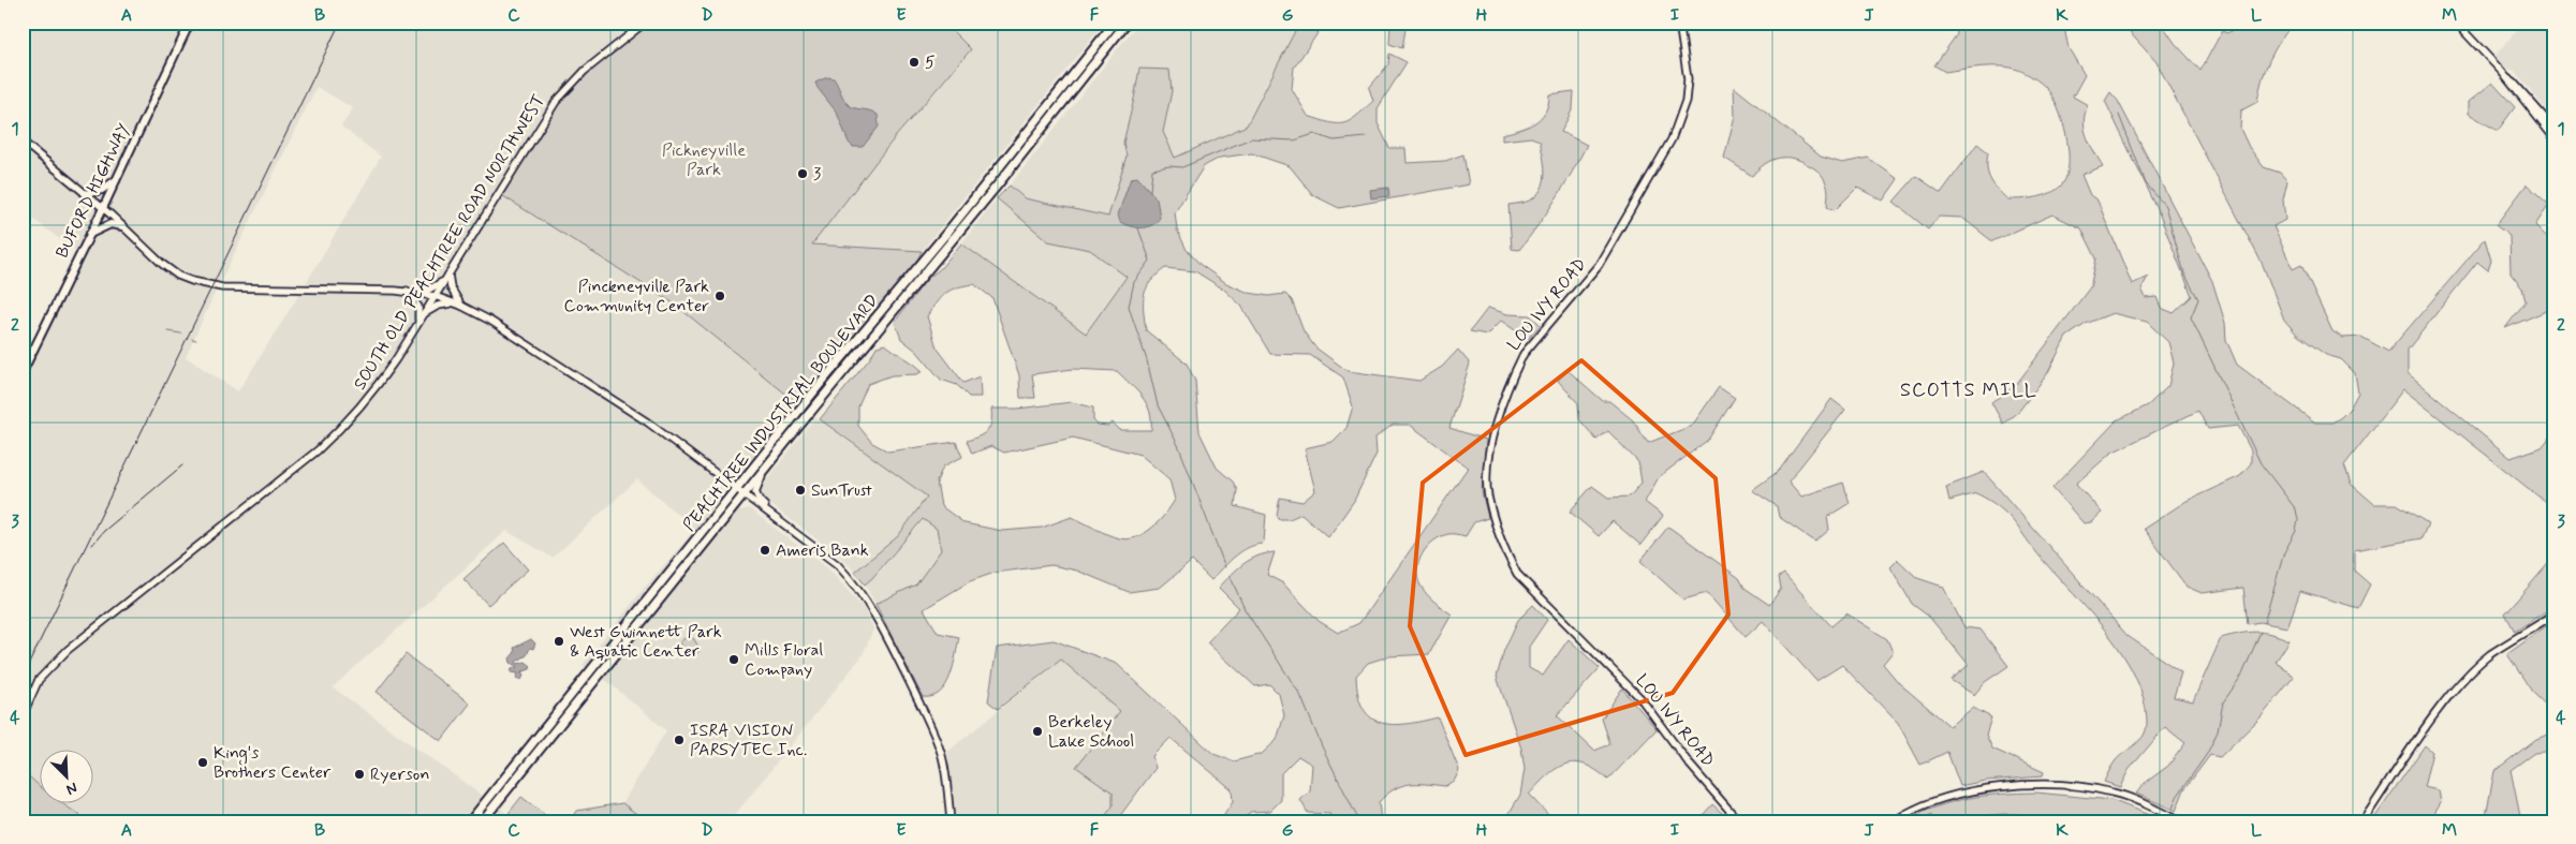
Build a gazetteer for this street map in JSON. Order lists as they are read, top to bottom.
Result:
{
  "streets": {
    "highway": ["PEACHTREE INDUSTRIAL BOULEVARD"],
    "main road": ["BUFORD HIGHWAY"],
    "street": ["SOUTH OLD PEACHTREE ROAD NORTHWEST", "LOU IVY ROAD"]
  },
  "districts": ["SCOTTS MILL"],
  "parks": ["Pickneyville Park"],
  "places": [
    "5",
    "3",
    "Pinckneyville Park Community Center",
    "SunTrust",
    "Ameris Bank",
    "West Gwinnett Park & Aquatic Center",
    "Mills Floral Company",
    "Berkeley Lake School",
    "ISRA VISION PARSYTEC Inc.",
    "King's Brothers Center",
    "Ryerson"
  ],
  "north": "bottom right",
  "grid": {
    "columns": [
      "A",
      "B",
      "C",
      "D",
      "E",
      "F",
      "G",
      "H",
      "I",
      "J",
      "K",
      "L",
      "M"
    ],
    "rows": [
      "1",
      "2",
      "3",
      "4"
    ]
  }
}
